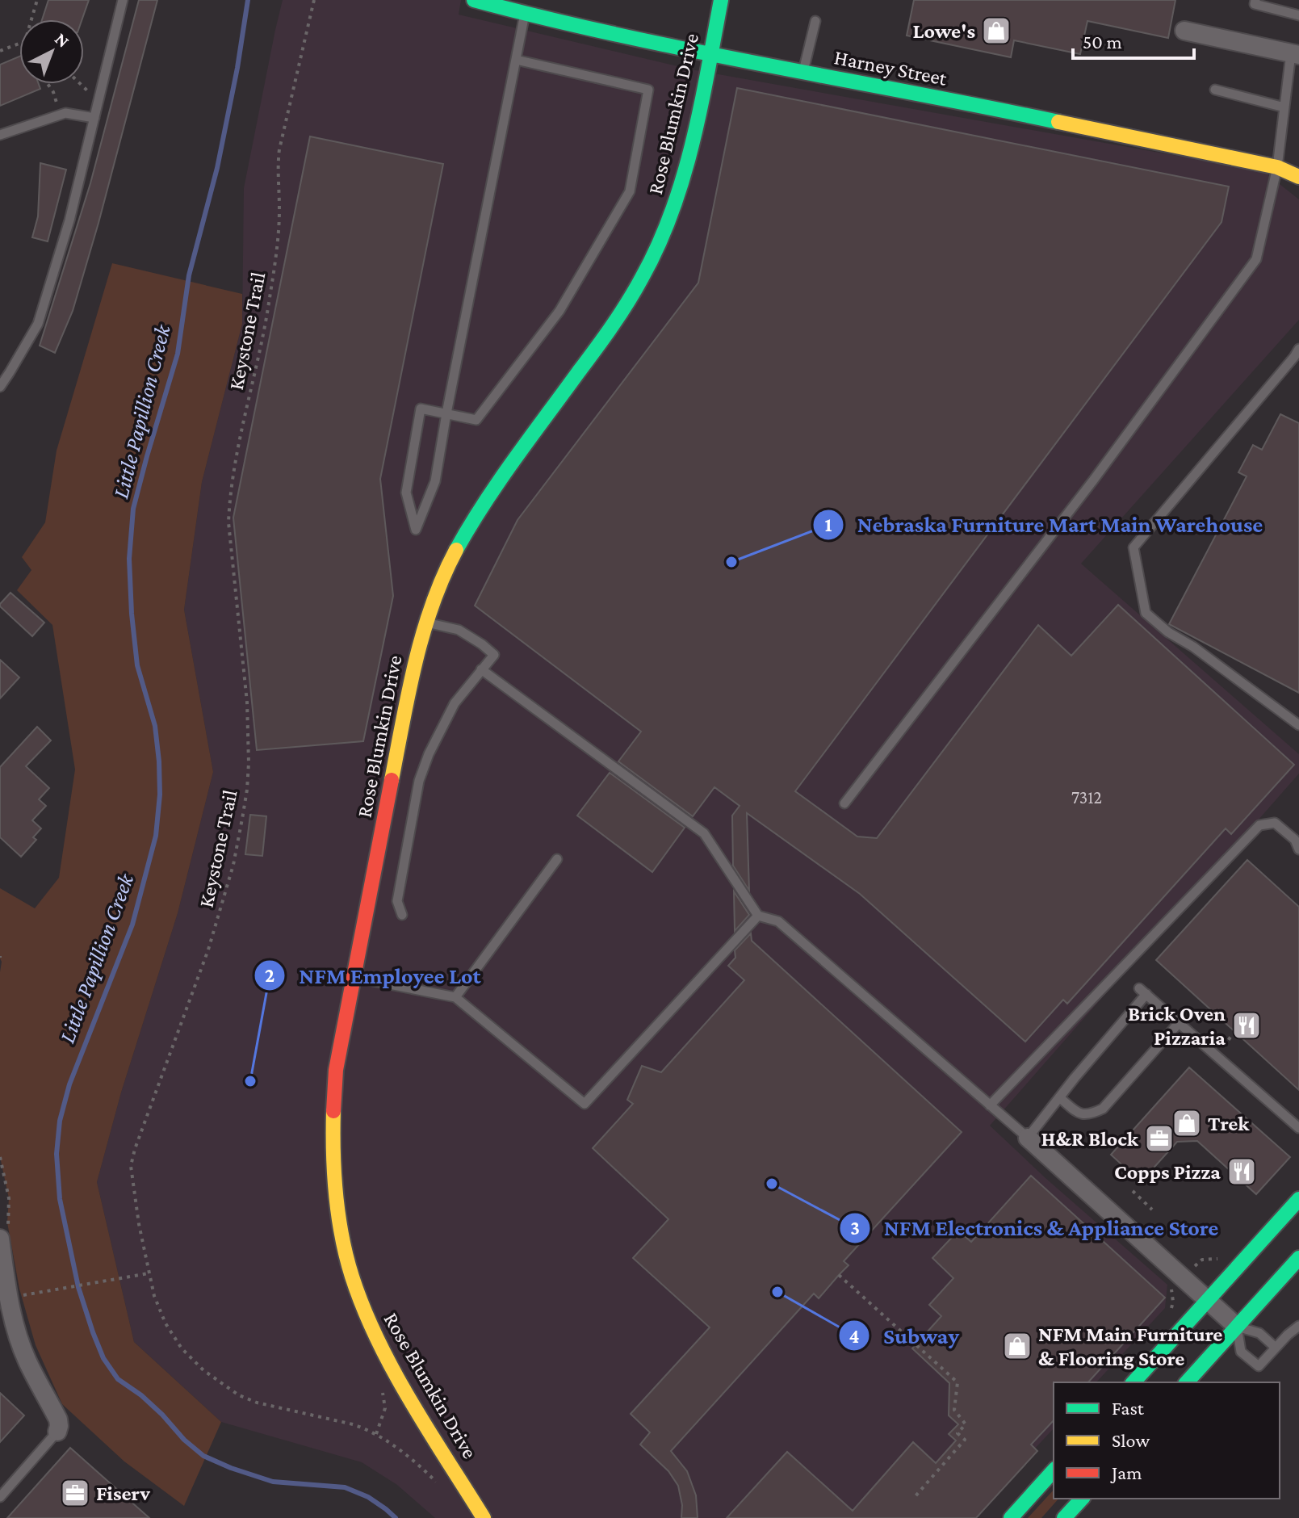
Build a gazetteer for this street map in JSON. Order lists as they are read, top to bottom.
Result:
{
  "streets": {
    "main road": ["Harney Street", "Rose Blumkin Drive"],
    "path": ["Keystone Trail"]
  },
  "crossings": [
    ["Harney Street", "Rose Blumkin Drive"]
  ],
  "water": ["Little Papillion Creek"],
  "places": {
    "shop": ["Lowe's", "Trek", "NFM Main Furniture & Flooring Store"],
    "other": [
      "Nebraska Furniture Mart Main Warehouse",
      "NFM Employee Lot",
      "NFM Electronics & Appliance Store",
      "Subway"
    ],
    "restaurant": ["Brick Oven Pizzaria", "Copps Pizza"],
    "office": ["H&R Block", "Fiserv"]
  },
  "house_numbers": ["7312"],
  "legend": ["Fast", "Slow", "Jam"],
  "scale_bar": "50 m",
  "north": "top right"
}
